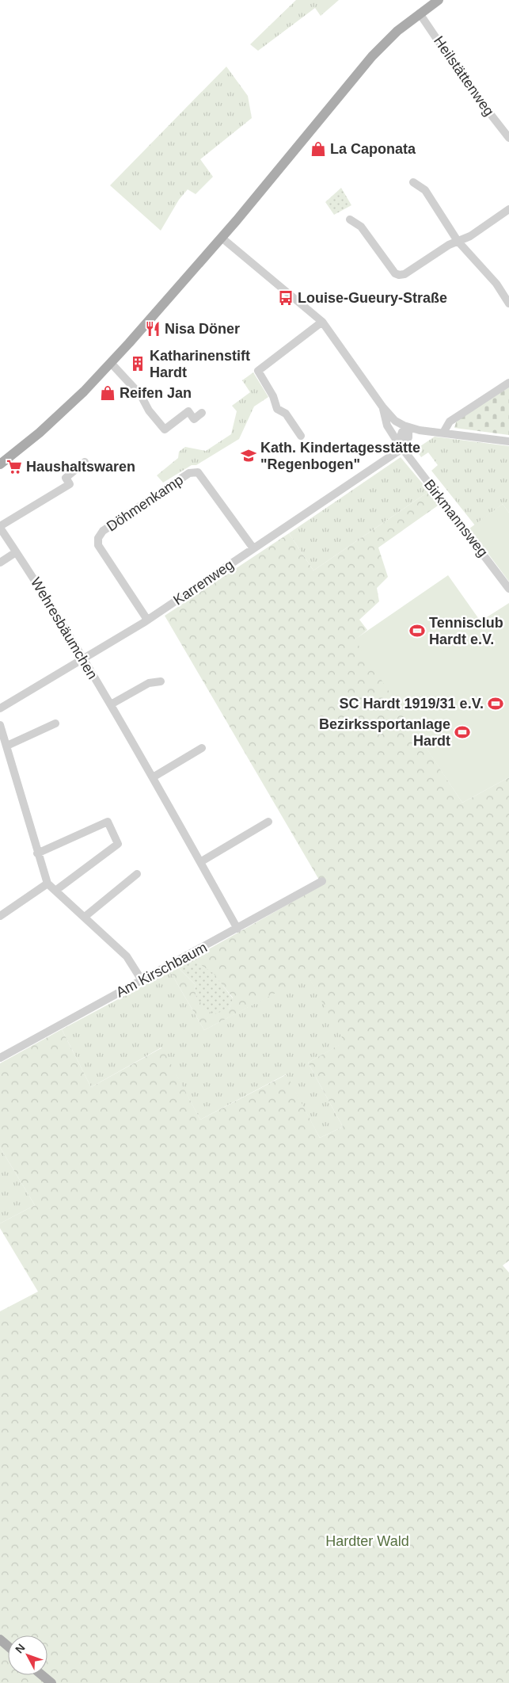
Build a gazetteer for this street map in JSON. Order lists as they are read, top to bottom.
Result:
{
  "streets": {
    "street": [
      "Heilstättenweg",
      "Döhmenkamp",
      "Birkmannsweg",
      "Karrenweg",
      "Wehresbäumchen",
      "Am Kirschbaum"
    ]
  },
  "crossings": [
    ["Döhmenkamp", "Karrenweg"],
    ["Birkmannsweg", "Karrenweg"],
    ["Karrenweg", "Wehresbäumchen"],
    ["Wehresbäumchen", "Am Kirschbaum"]
  ],
  "parks": ["Hardter Wald"],
  "places": {
    "shop": ["La Caponata", "Reifen Jan"],
    "bus stop": ["Louise-Gueury-Straße"],
    "restaurant": ["Nisa Döner"],
    "building": ["Katharinenstift Hardt"],
    "school or university": ["Kath. Kindertagesstätte \"Regenbogen\""],
    "supermarket": ["Haushaltswaren"],
    "sports": ["Tennisclub Hardt e.V.", "SC Hardt 1919/31 e.V.", "Bezirkssportanlage Hardt"]
  },
  "north": "top left"
}
